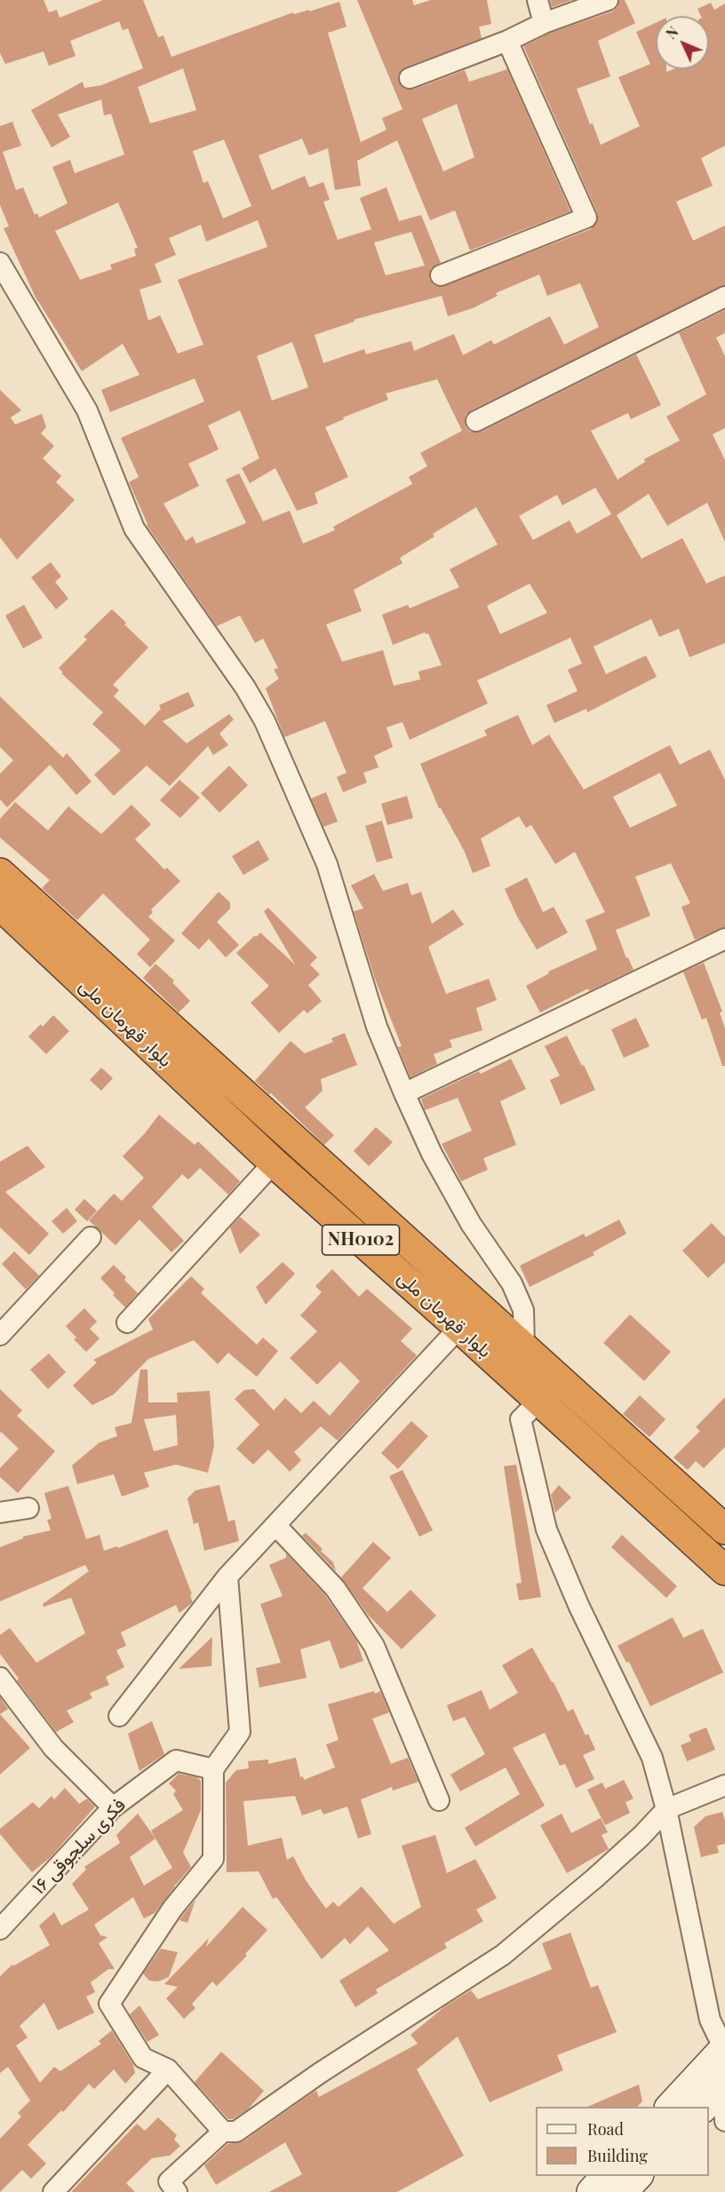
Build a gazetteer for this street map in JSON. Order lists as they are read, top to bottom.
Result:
{
  "streets": {
    "highway": ["بلوار قهرمان ملی", "NH0102"],
    "street": ["فکری سلجوقی ۱۶"]
  },
  "legend": ["Road", "Building"],
  "north": "top left"
}
